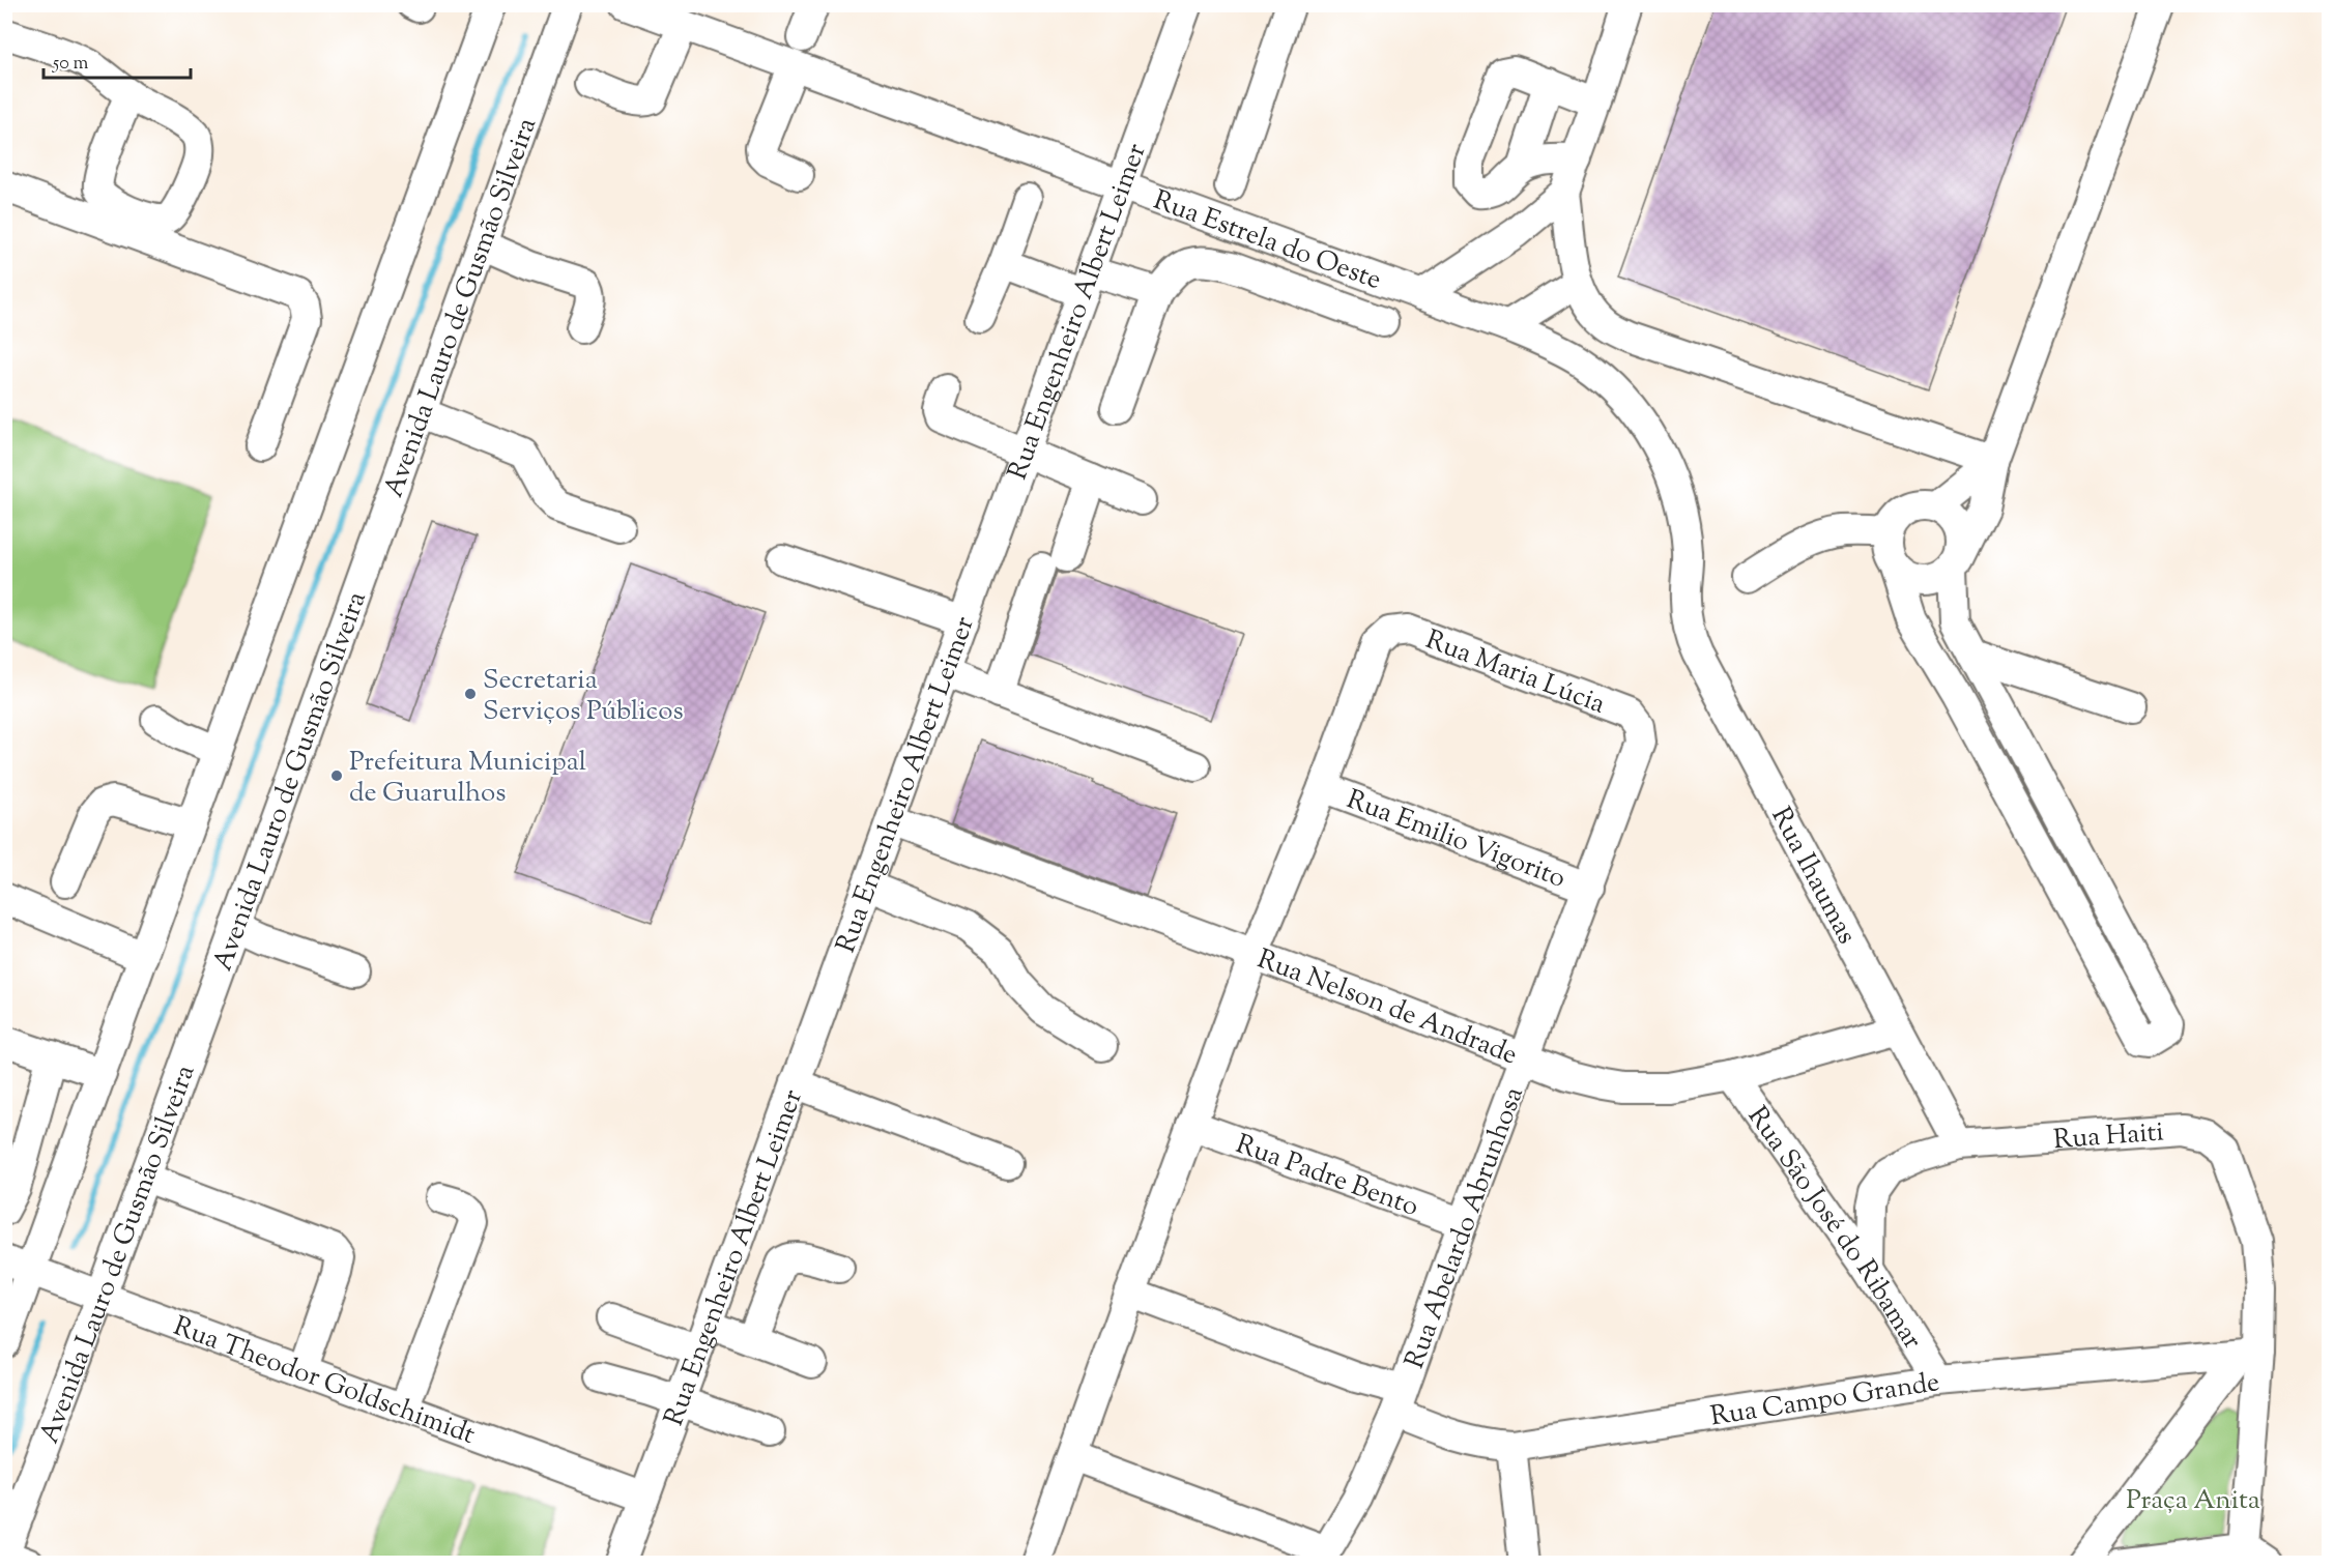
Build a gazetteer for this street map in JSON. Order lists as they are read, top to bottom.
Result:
{
  "streets": {
    "street": [
      "Rua Estrela do Oeste",
      "Avenida Lauro de Gusmão Silveira",
      "Rua Engenheiro Albert Leimer",
      "Rua Maria Lúcia",
      "Rua Emilio Vigorito",
      "Rua Ihaumas",
      "Rua Nelson de Andrade",
      "Rua Haiti",
      "Rua Padre Bento",
      "Rua Abelardo Abrunhosa",
      "Rua São José do Ribamar",
      "Rua Theodor Goldschimidt",
      "Rua Campo Grande"
    ]
  },
  "crossings": [
    ["Rua Estrela do Oeste", "Rua Engenheiro Albert Leimer"],
    ["Rua Estrela do Oeste", "Rua Ihaumas"],
    ["Avenida Lauro de Gusmão Silveira", "Rua Theodor Goldschimidt"],
    ["Rua Engenheiro Albert Leimer", "Rua Nelson de Andrade"],
    ["Rua Engenheiro Albert Leimer", "Rua Theodor Goldschimidt"],
    ["Rua Maria Lúcia", "Rua Emilio Vigorito"],
    ["Rua Maria Lúcia", "Rua Abelardo Abrunhosa"],
    ["Rua Emilio Vigorito", "Rua Abelardo Abrunhosa"],
    ["Rua Ihaumas", "Rua Nelson de Andrade"],
    ["Rua Ihaumas", "Rua Haiti"],
    ["Rua Nelson de Andrade", "Rua Abelardo Abrunhosa"],
    ["Rua Nelson de Andrade", "Rua São José do Ribamar"],
    ["Rua Haiti", "Rua São José do Ribamar"],
    ["Rua Haiti", "Rua Campo Grande"],
    ["Rua Padre Bento", "Rua Abelardo Abrunhosa"],
    ["Rua Abelardo Abrunhosa", "Rua Campo Grande"],
    ["Rua São José do Ribamar", "Rua Campo Grande"]
  ],
  "parks": ["Praça Anita"],
  "places": ["Secretaria Serviços Públicos", "Prefeitura Municipal de Guarulhos"],
  "scale_bar": "50 m"
}
